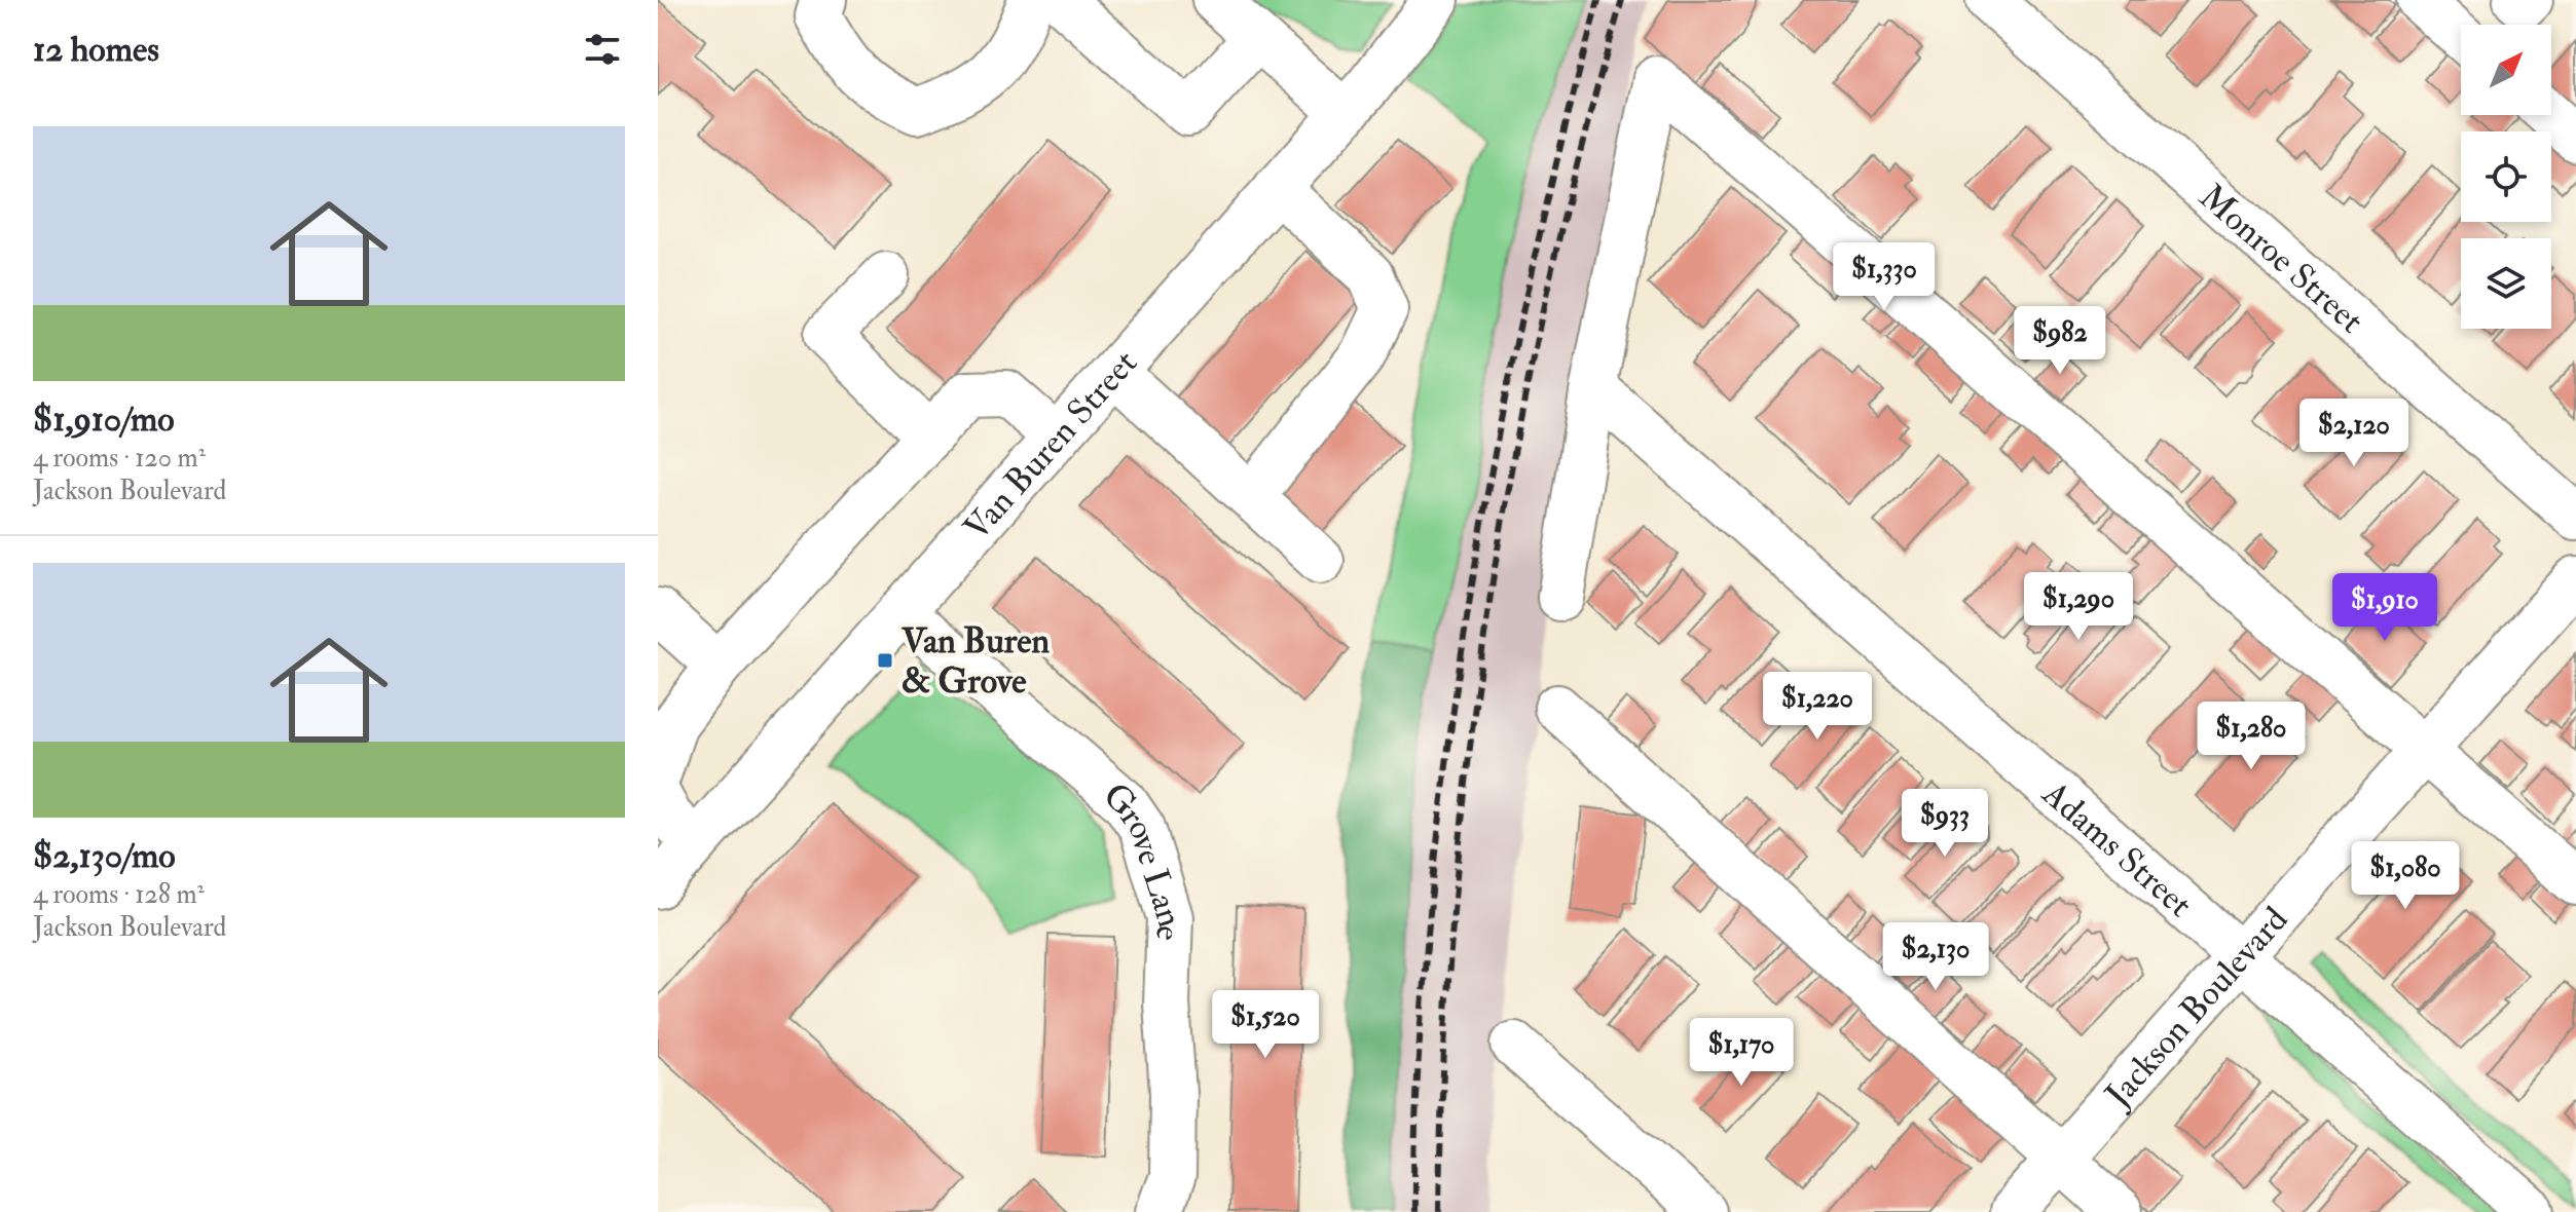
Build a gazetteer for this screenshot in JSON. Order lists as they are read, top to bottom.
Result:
{
  "streets": {
    "street": [
      "Monroe Street",
      "Van Buren Street",
      "Adams Street",
      "Grove Lane",
      "Jackson Boulevard"
    ]
  },
  "crossings": [
    ["Van Buren Street", "Grove Lane"],
    ["Adams Street", "Jackson Boulevard"]
  ],
  "places": {
    "transit": ["Van Buren & Grove"]
  },
  "north": "top right",
  "page": {
    "heading": "12 homes",
    "list": [
      {
        "name": "$1,910/mo",
        "note": "4 rooms · 120 m² · Jackson Boulevard"
      },
      {
        "name": "$2,130/mo",
        "note": "4 rooms · 128 m² · Jackson Boulevard"
      }
    ],
    "price": [
      "$1,330",
      "$982",
      "$2,120",
      "$1,290",
      "$1,910",
      "$1,220",
      "$1,280",
      "$933",
      "$1,080",
      "$2,130",
      "$1,520",
      "$1,170"
    ]
  }
}
